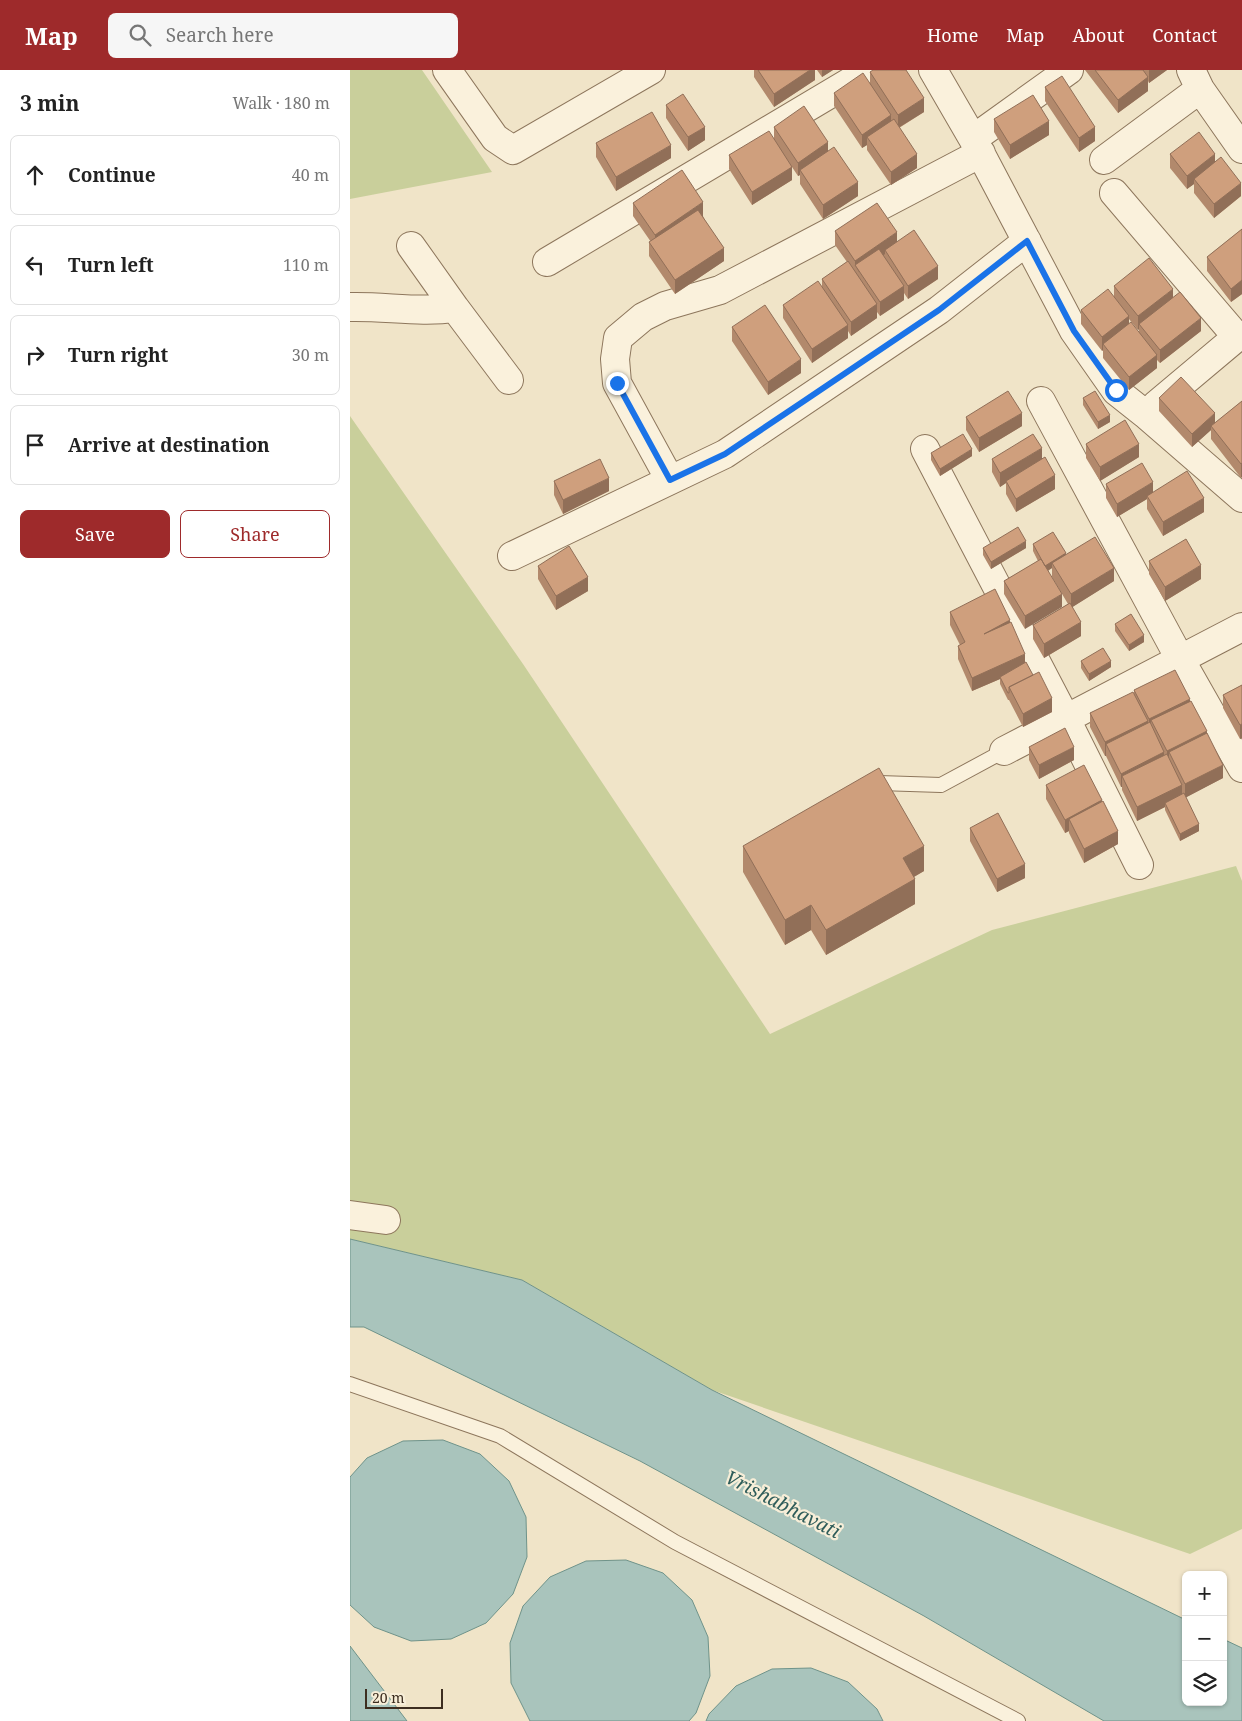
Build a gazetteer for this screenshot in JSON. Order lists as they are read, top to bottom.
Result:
{
  "water": ["Vrishabhavati"],
  "scale_bar": "20 m",
  "page": {
    "header": "Map",
    "search": "Search here",
    "nav": [
      "Home",
      "Map",
      "About",
      "Contact"
    ],
    "heading": ["3 min", "Walk · 180 m"],
    "list": [
      ["Continue", "40 m"],
      ["Turn left", "110 m"],
      ["Turn right", "30 m"],
      "Arrive at destination"
    ],
    "buttons": ["Save", "Share"],
    "map_buttons": ["+", "−"],
    "scale": "20 m"
  }
}
